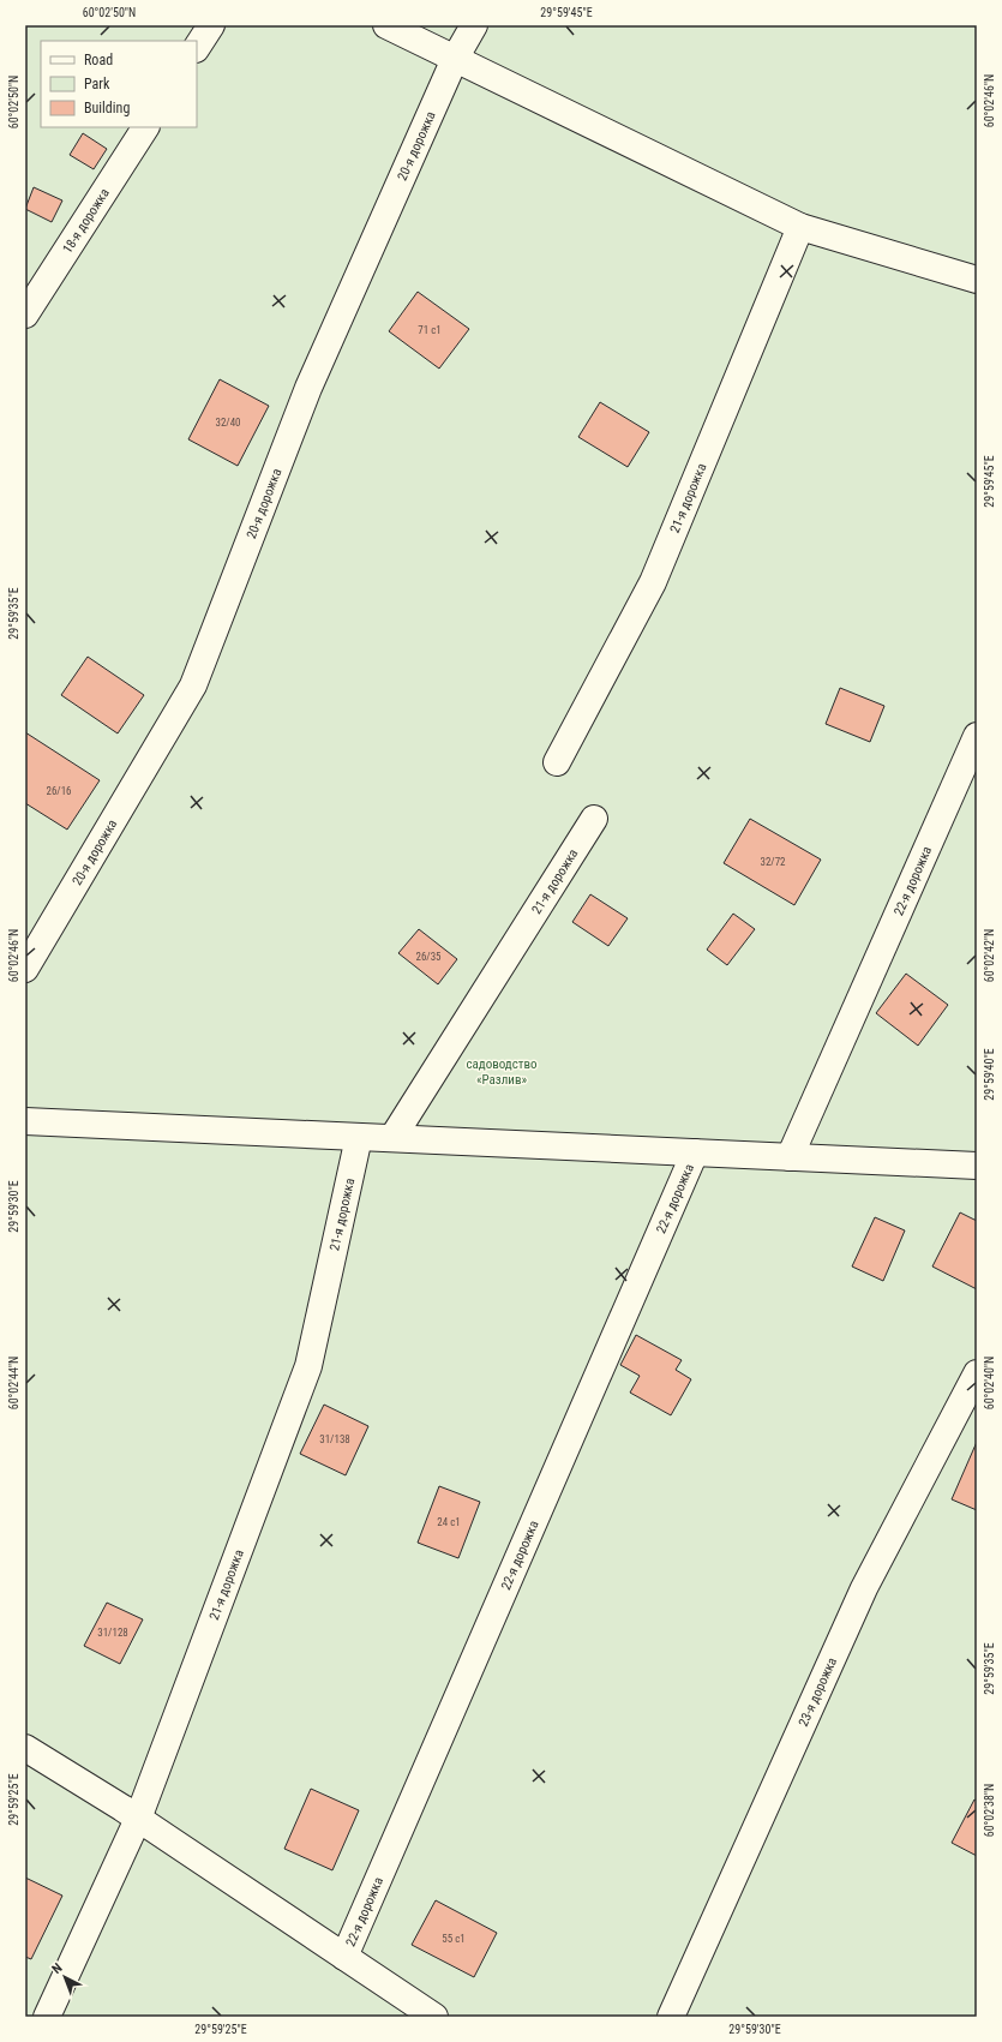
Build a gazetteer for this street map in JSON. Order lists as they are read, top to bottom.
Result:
{
  "streets": {
    "street": [
      "20-я дорожка",
      "18-я дорожка",
      "21-я дорожка",
      "22-я дорожка",
      "23-я дорожка"
    ]
  },
  "parks": ["садоводство «Разлив»"],
  "house_numbers": [
    "71 с1",
    "32/40",
    "26/16",
    "32/72",
    "26/35",
    "31/138",
    "24 с1",
    "31/128",
    "55 с1"
  ],
  "legend": ["Road", "Park", "Building"],
  "north": "top left",
  "coordinates": [
    "60°02'50\"N",
    "29°59'45\"E",
    "60°02'46\"N",
    "29°59'35\"E",
    "60°02'42\"N",
    "29°59'40\"E",
    "29°59'30\"E",
    "60°02'40\"N",
    "60°02'44\"N",
    "29°59'25\"E",
    "60°02'38\"N"
  ]
}
